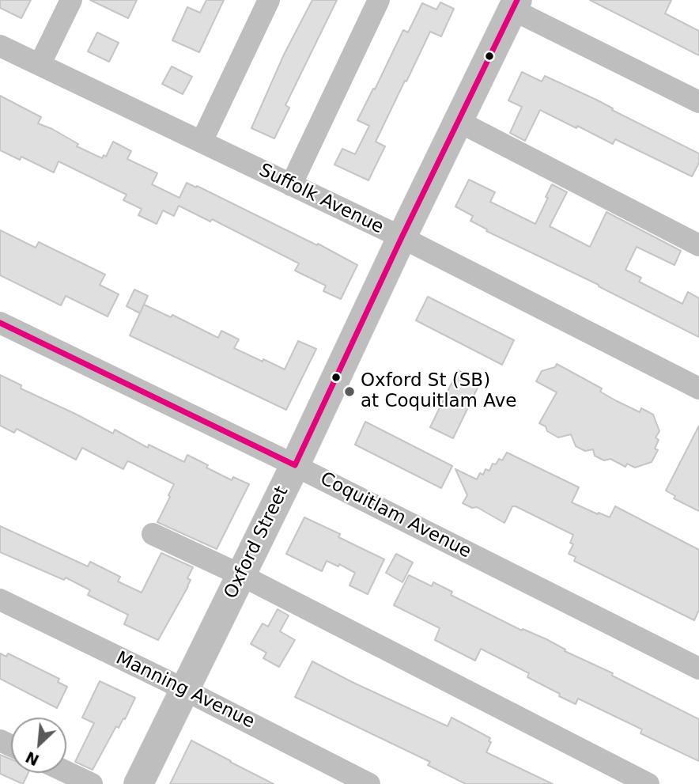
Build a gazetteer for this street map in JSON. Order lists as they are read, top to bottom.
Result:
{
  "streets": {
    "main road": ["Oxford Street"],
    "street": ["Suffolk Avenue", "Coquitlam Avenue", "Manning Avenue"]
  },
  "crossings": [
    ["Suffolk Avenue", "Oxford Street"],
    ["Coquitlam Avenue", "Oxford Street"],
    ["Oxford Street", "Manning Avenue"]
  ],
  "places": ["Oxford St (SB) at Coquitlam Ave"],
  "north": "bottom left"
}
